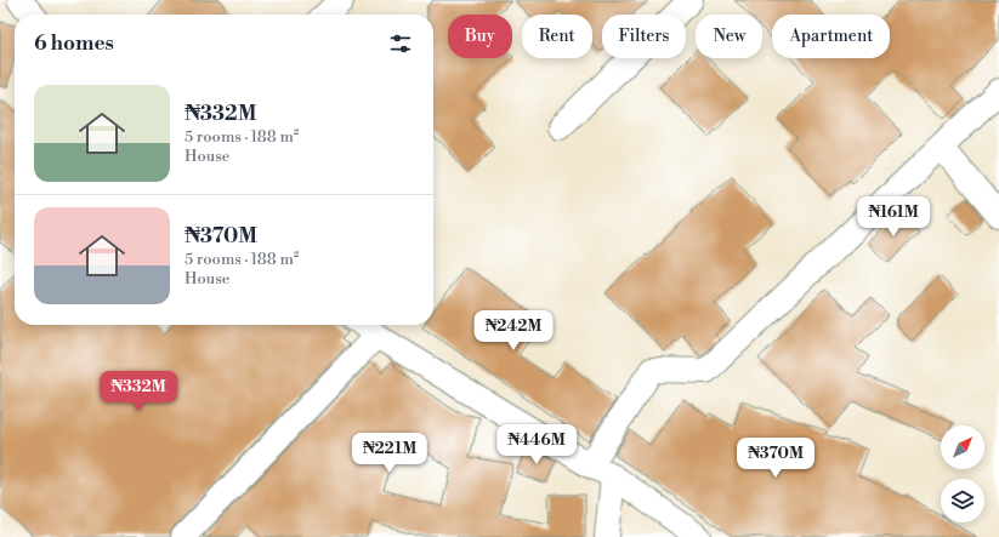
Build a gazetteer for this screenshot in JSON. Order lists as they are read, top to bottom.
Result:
{
  "north": "top right",
  "page": {
    "chip": [
      "Buy",
      "Rent",
      "Filters",
      "New",
      "Apartment"
    ],
    "heading": "6 homes",
    "list": [
      {
        "name": "₦332M",
        "note": "5 rooms · 188 m² · House"
      },
      {
        "name": "₦370M",
        "note": "5 rooms · 188 m² · House"
      }
    ],
    "price": [
      "₦161M",
      "₦242M",
      "₦332M",
      "₦446M",
      "₦221M",
      "₦370M"
    ]
  }
}
